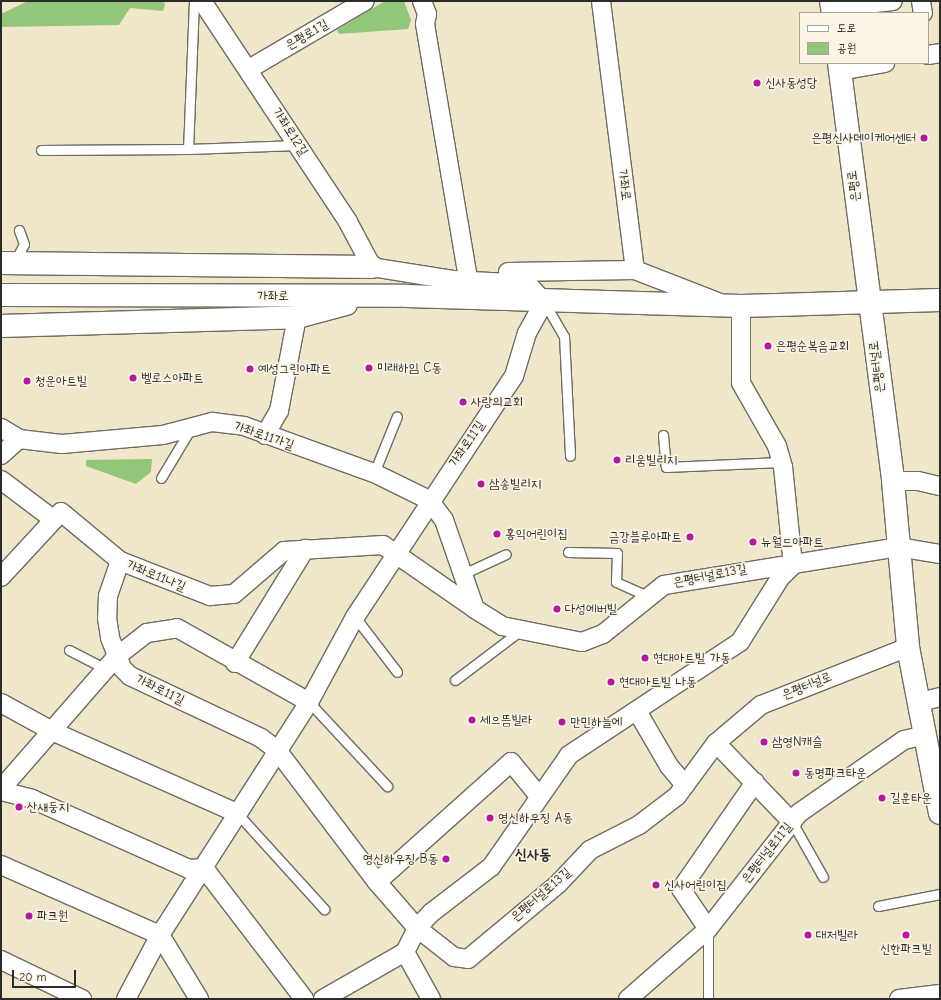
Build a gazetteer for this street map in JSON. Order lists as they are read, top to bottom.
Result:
{
  "streets": {
    "main road": ["가좌로", "은평로", "은평터널로"],
    "street": [
      "은평로1길",
      "가좌로12길",
      "가좌로11가길",
      "가좌로11길",
      "가좌로11나길",
      "은평터널로13길",
      "은평터널로11길"
    ]
  },
  "crossings": [
    ["은평로1길", "가좌로12길"],
    ["가좌로", "은평로"],
    ["가좌로", "은평터널로"],
    ["가좌로", "가좌로11길"],
    ["은평로", "은평터널로"],
    ["은평터널로", "은평터널로13길"],
    ["은평터널로", "은평터널로11길"],
    ["가좌로11가길", "가좌로11길"],
    ["가좌로11길", "가좌로11나길"],
    ["가좌로11길", "은평터널로13길"]
  ],
  "districts": ["신사동"],
  "places": [
    "신사동성당",
    "은평신사데이케어센터",
    "은평순복음교회",
    "미래하임 C동",
    "예성그린아파트",
    "벨로스아파트",
    "청운아트빌",
    "사랑의교회",
    "리움빌리지",
    "삼송빌리지",
    "홍익어린이집",
    "금강블루아파트",
    "뉴월드아파트",
    "다성에버빌",
    "현대아트빌 가동",
    "현대아트빌 나동",
    "세으뜸빌라",
    "만민하늘에",
    "삼영N캐슬",
    "동명파크타운",
    "길훈타운",
    "산새둥지",
    "영신하우징 A동",
    "영신하우징 B동",
    "신사어린이집",
    "파크원",
    "대저빌라",
    "신한파크빌"
  ],
  "legend": ["도로", "공원"],
  "scale_bar": "20 m"
}
